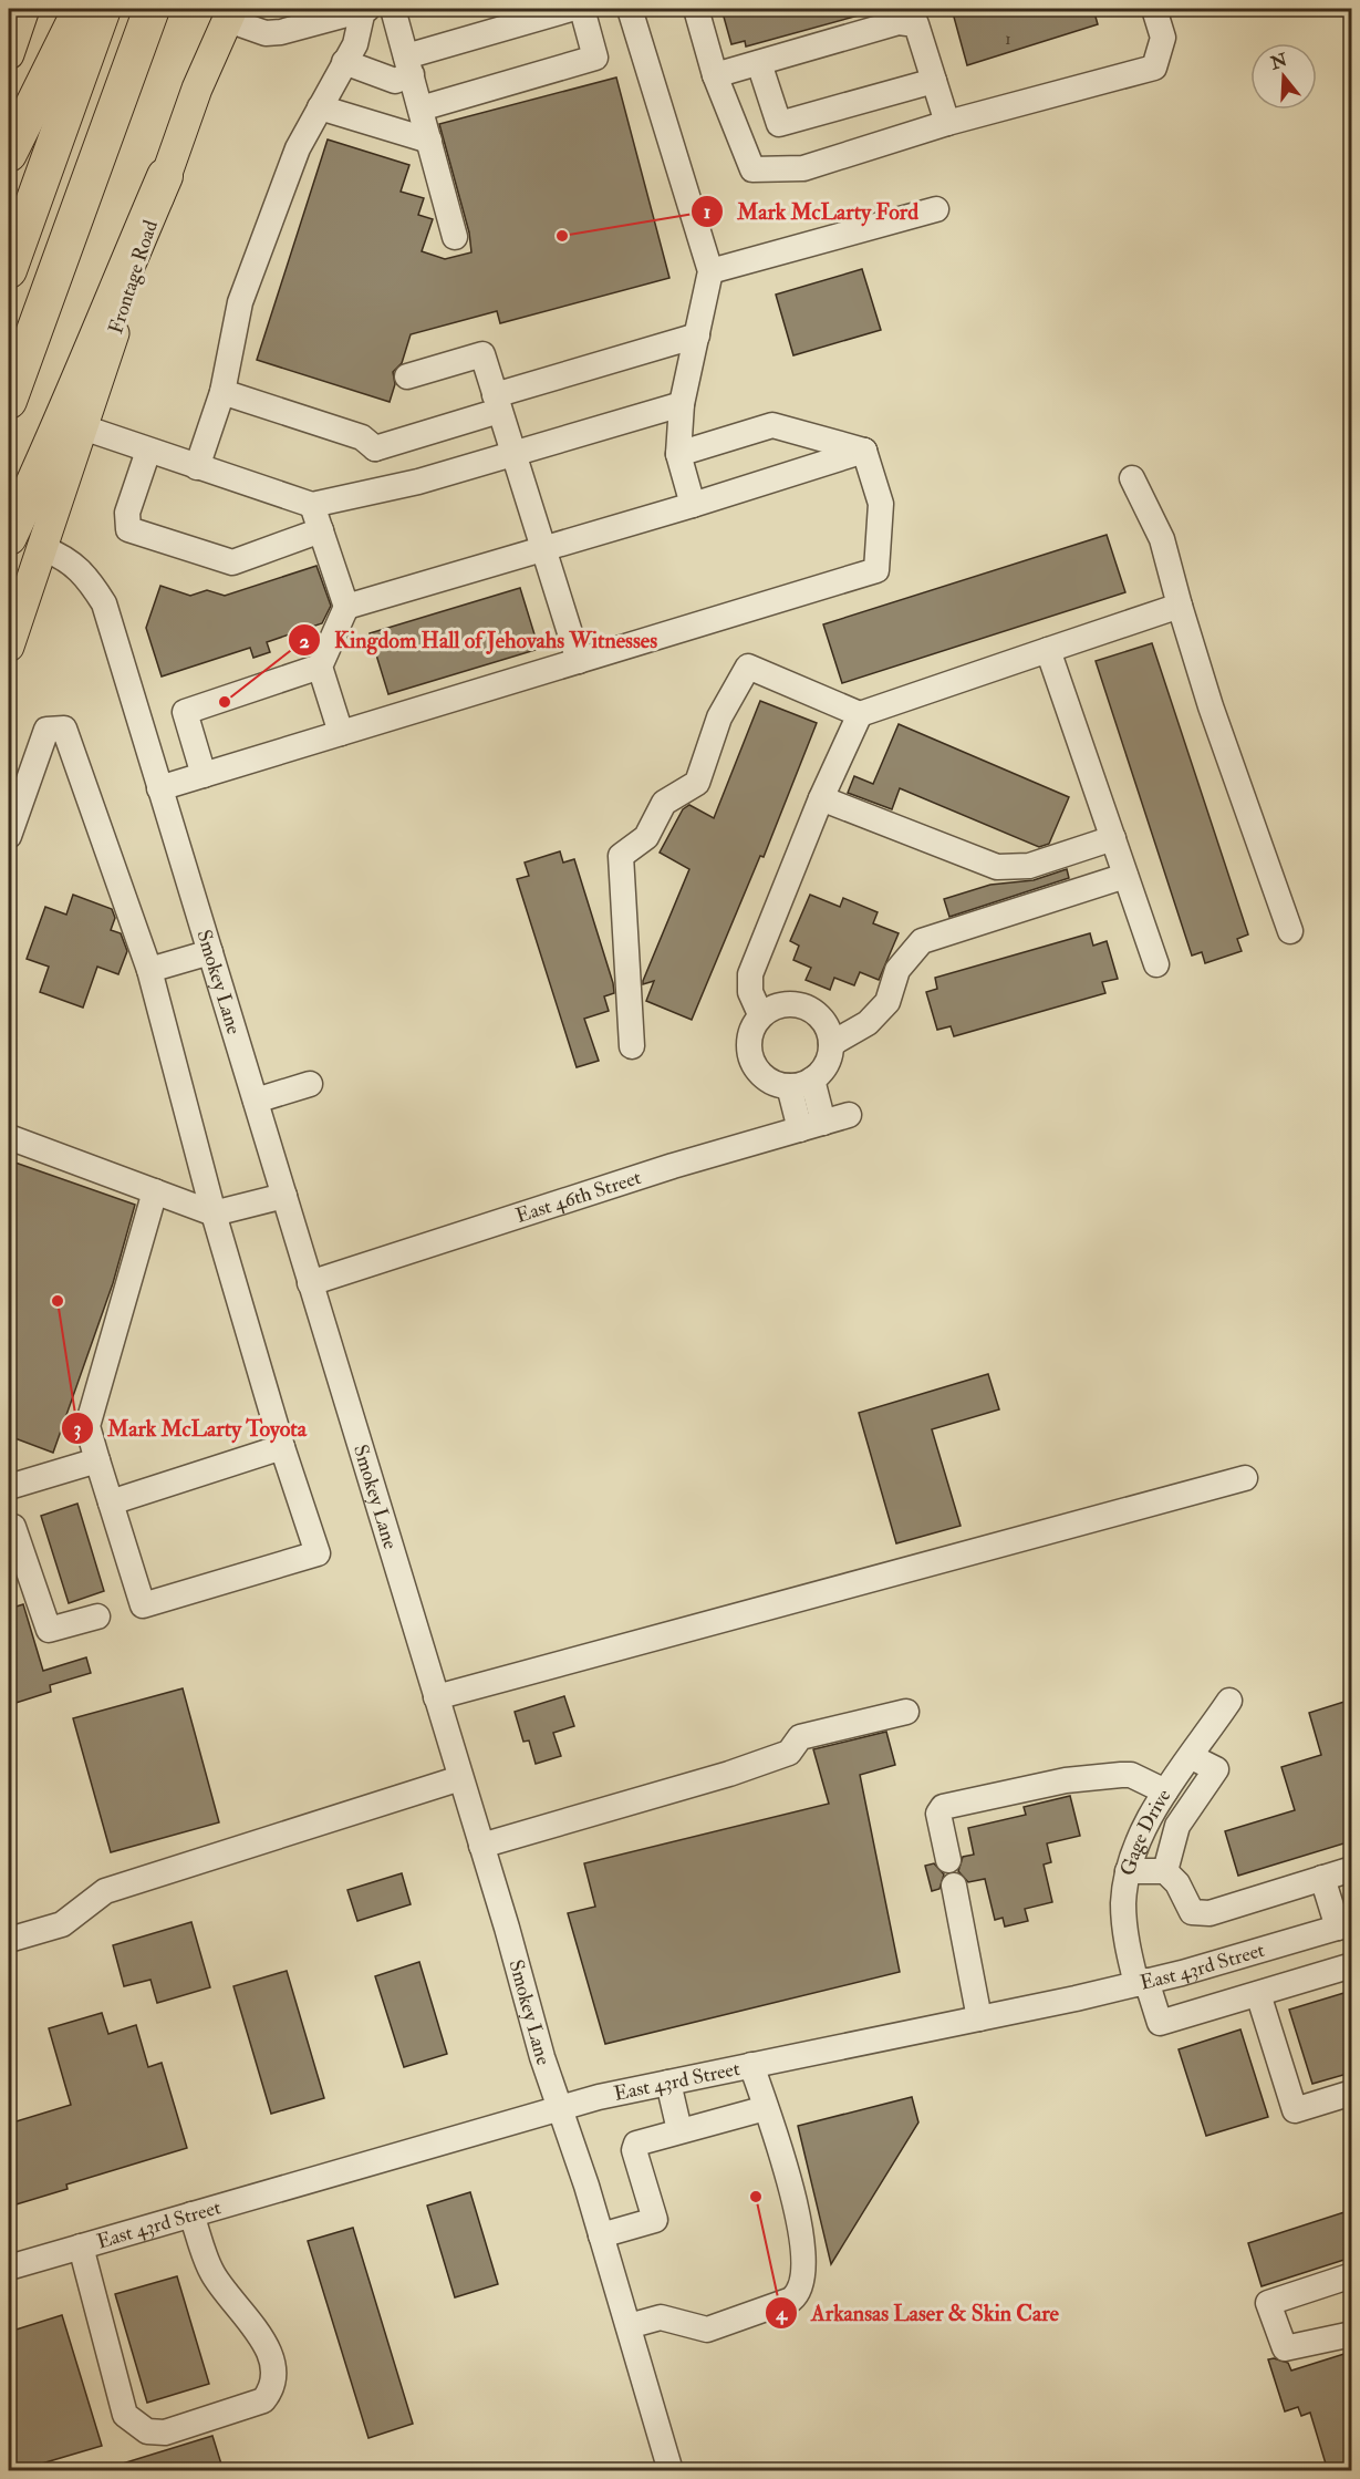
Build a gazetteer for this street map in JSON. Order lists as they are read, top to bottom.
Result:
{
  "streets": {
    "main road": ["Frontage Road"],
    "street": [
      "Smokey Lane",
      "East 46th Street",
      "Gage Drive",
      "East 43rd Street"
    ]
  },
  "crossings": [
    ["Frontage Road", "Smokey Lane"],
    ["Smokey Lane", "East 46th Street"],
    ["Smokey Lane", "East 43rd Street"],
    ["Gage Drive", "East 43rd Street"]
  ],
  "places": [
    "Mark McLarty Ford",
    "Kingdom Hall of Jehovahs Witnesses",
    "Mark McLarty Toyota",
    "Arkansas Laser & Skin Care"
  ],
  "house_numbers": ["1"],
  "north": "top"
}
